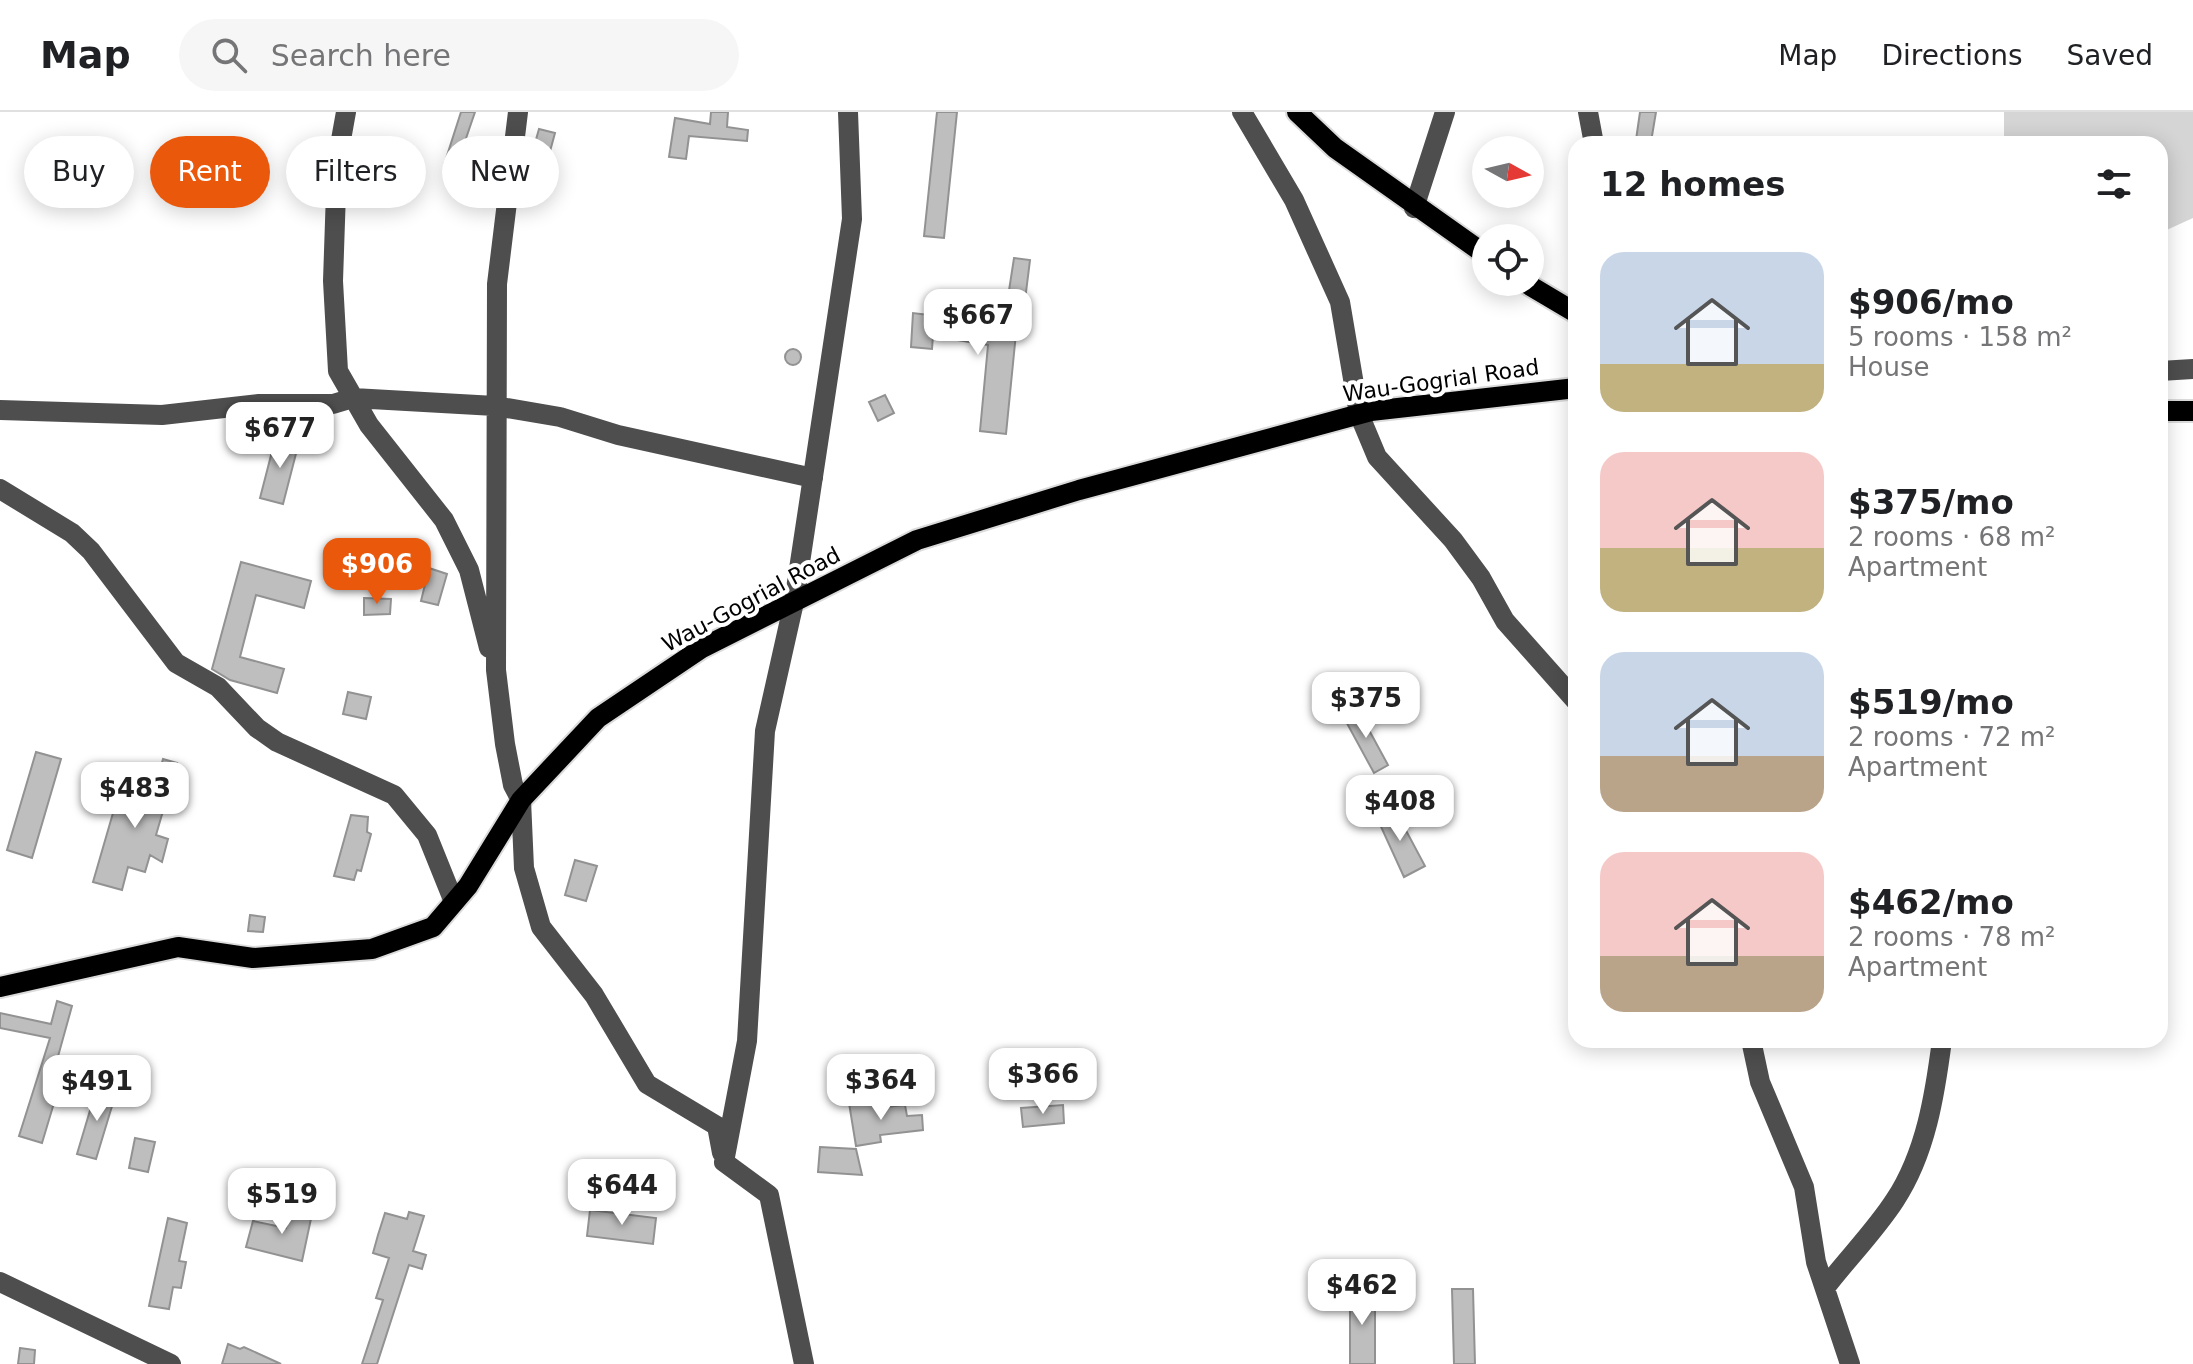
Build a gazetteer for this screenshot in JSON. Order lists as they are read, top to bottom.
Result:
{
  "streets": {
    "main road": ["Wau-Gogrial Road"]
  },
  "north": "right",
  "page": {
    "header": "Map",
    "search": "Search here",
    "nav": ["Map", "Directions", "Saved"],
    "chip": [
      "Buy",
      "Rent",
      "Filters",
      "New"
    ],
    "heading": "12 homes",
    "list": [
      {
        "name": "$906/mo",
        "note": "5 rooms · 158 m² · House"
      },
      {
        "name": "$375/mo",
        "note": "2 rooms · 68 m² · Apartment"
      },
      {
        "name": "$519/mo",
        "note": "2 rooms · 72 m² · Apartment"
      },
      {
        "name": "$462/mo",
        "note": "2 rooms · 78 m² · Apartment"
      }
    ],
    "price": [
      "$667",
      "$677",
      "$906",
      "$375",
      "$483",
      "$408",
      "$366",
      "$364",
      "$491",
      "$644",
      "$519",
      "$462"
    ]
  }
}
